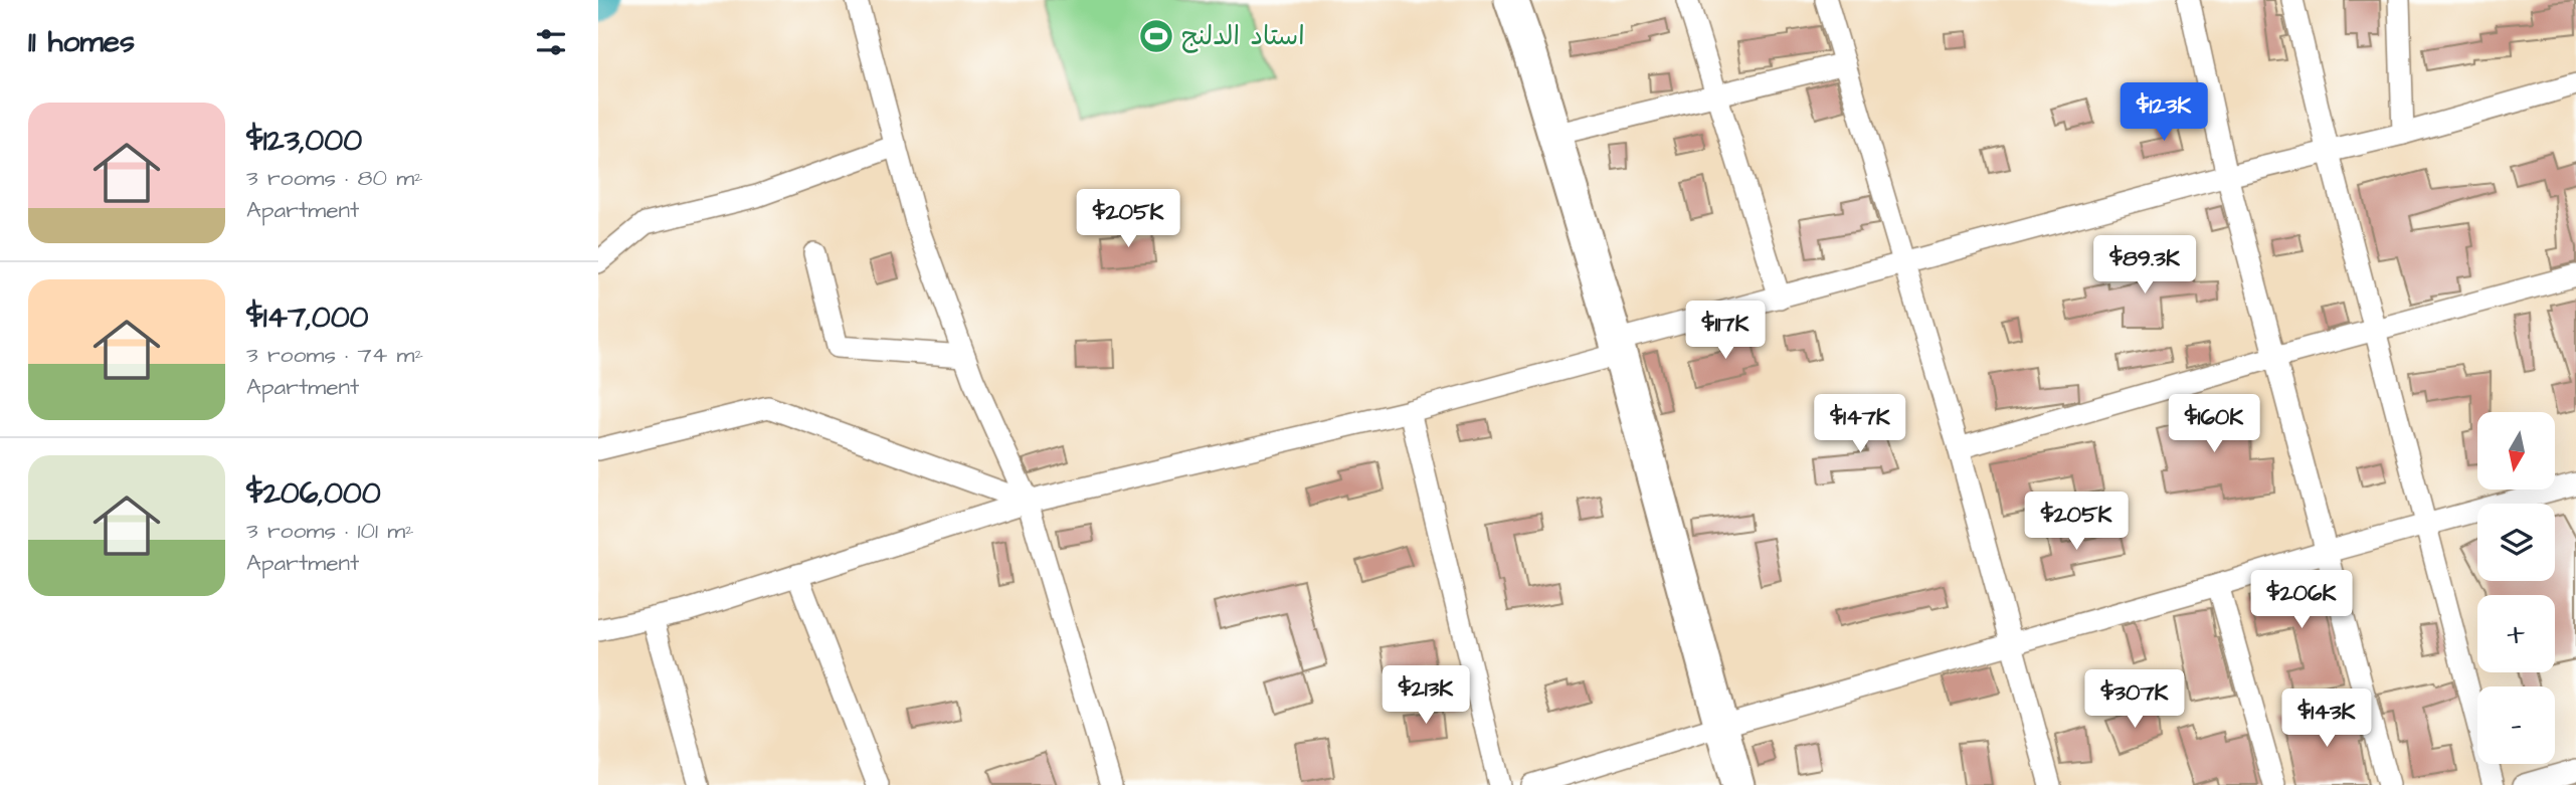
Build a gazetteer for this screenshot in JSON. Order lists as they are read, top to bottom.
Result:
{
  "places": {
    "sports": ["استاد الدلنج"]
  },
  "north": "bottom",
  "page": {
    "heading": "11 homes",
    "price": [
      "$123K",
      "$205K",
      "$89.3K",
      "$117K",
      "$147K",
      "$160K",
      "$205K",
      "$206K",
      "$213K",
      "$307K",
      "$143K"
    ],
    "list": [
      {
        "name": "$123,000",
        "note": "3 rooms · 80 m² · Apartment"
      },
      {
        "name": "$147,000",
        "note": "3 rooms · 74 m² · Apartment"
      },
      {
        "name": "$206,000",
        "note": "3 rooms · 101 m² · Apartment"
      }
    ],
    "map_buttons": ["+", "−"]
  }
}
